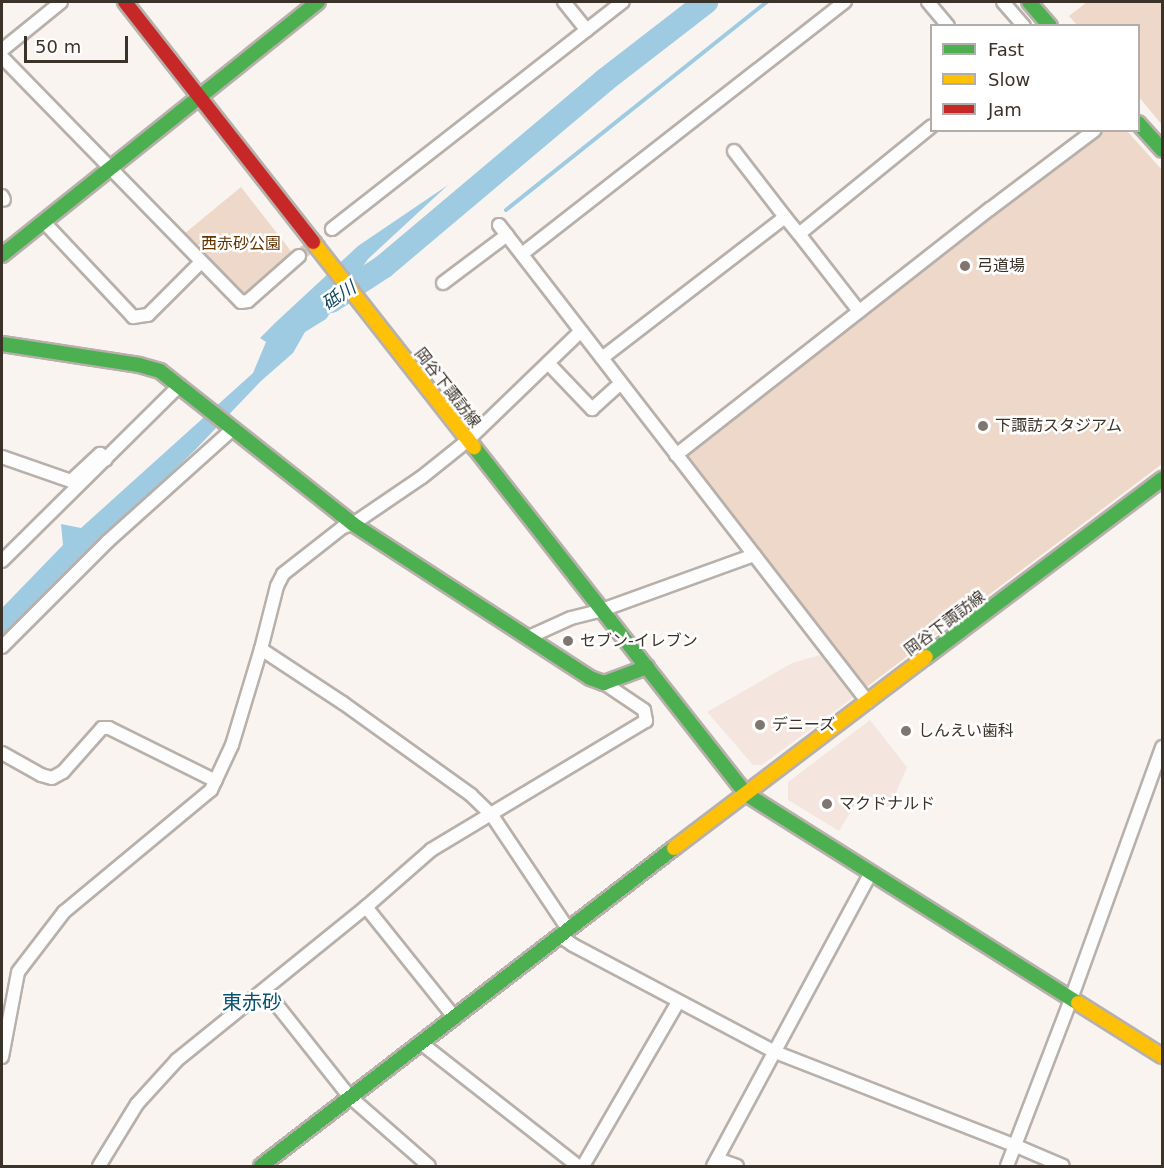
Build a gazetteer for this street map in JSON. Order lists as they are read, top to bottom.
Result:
{
  "streets": {
    "main road": ["岡谷下諏訪線"]
  },
  "districts": ["東赤砂"],
  "water": ["砥川"],
  "parks": ["西赤砂公園"],
  "places": [
    "弓道場",
    "下諏訪スタジアム",
    "セブン-イレブン",
    "デニーズ",
    "しんえい歯科",
    "マクドナルド"
  ],
  "legend": ["Fast", "Slow", "Jam"],
  "scale_bar": "50 m"
}
